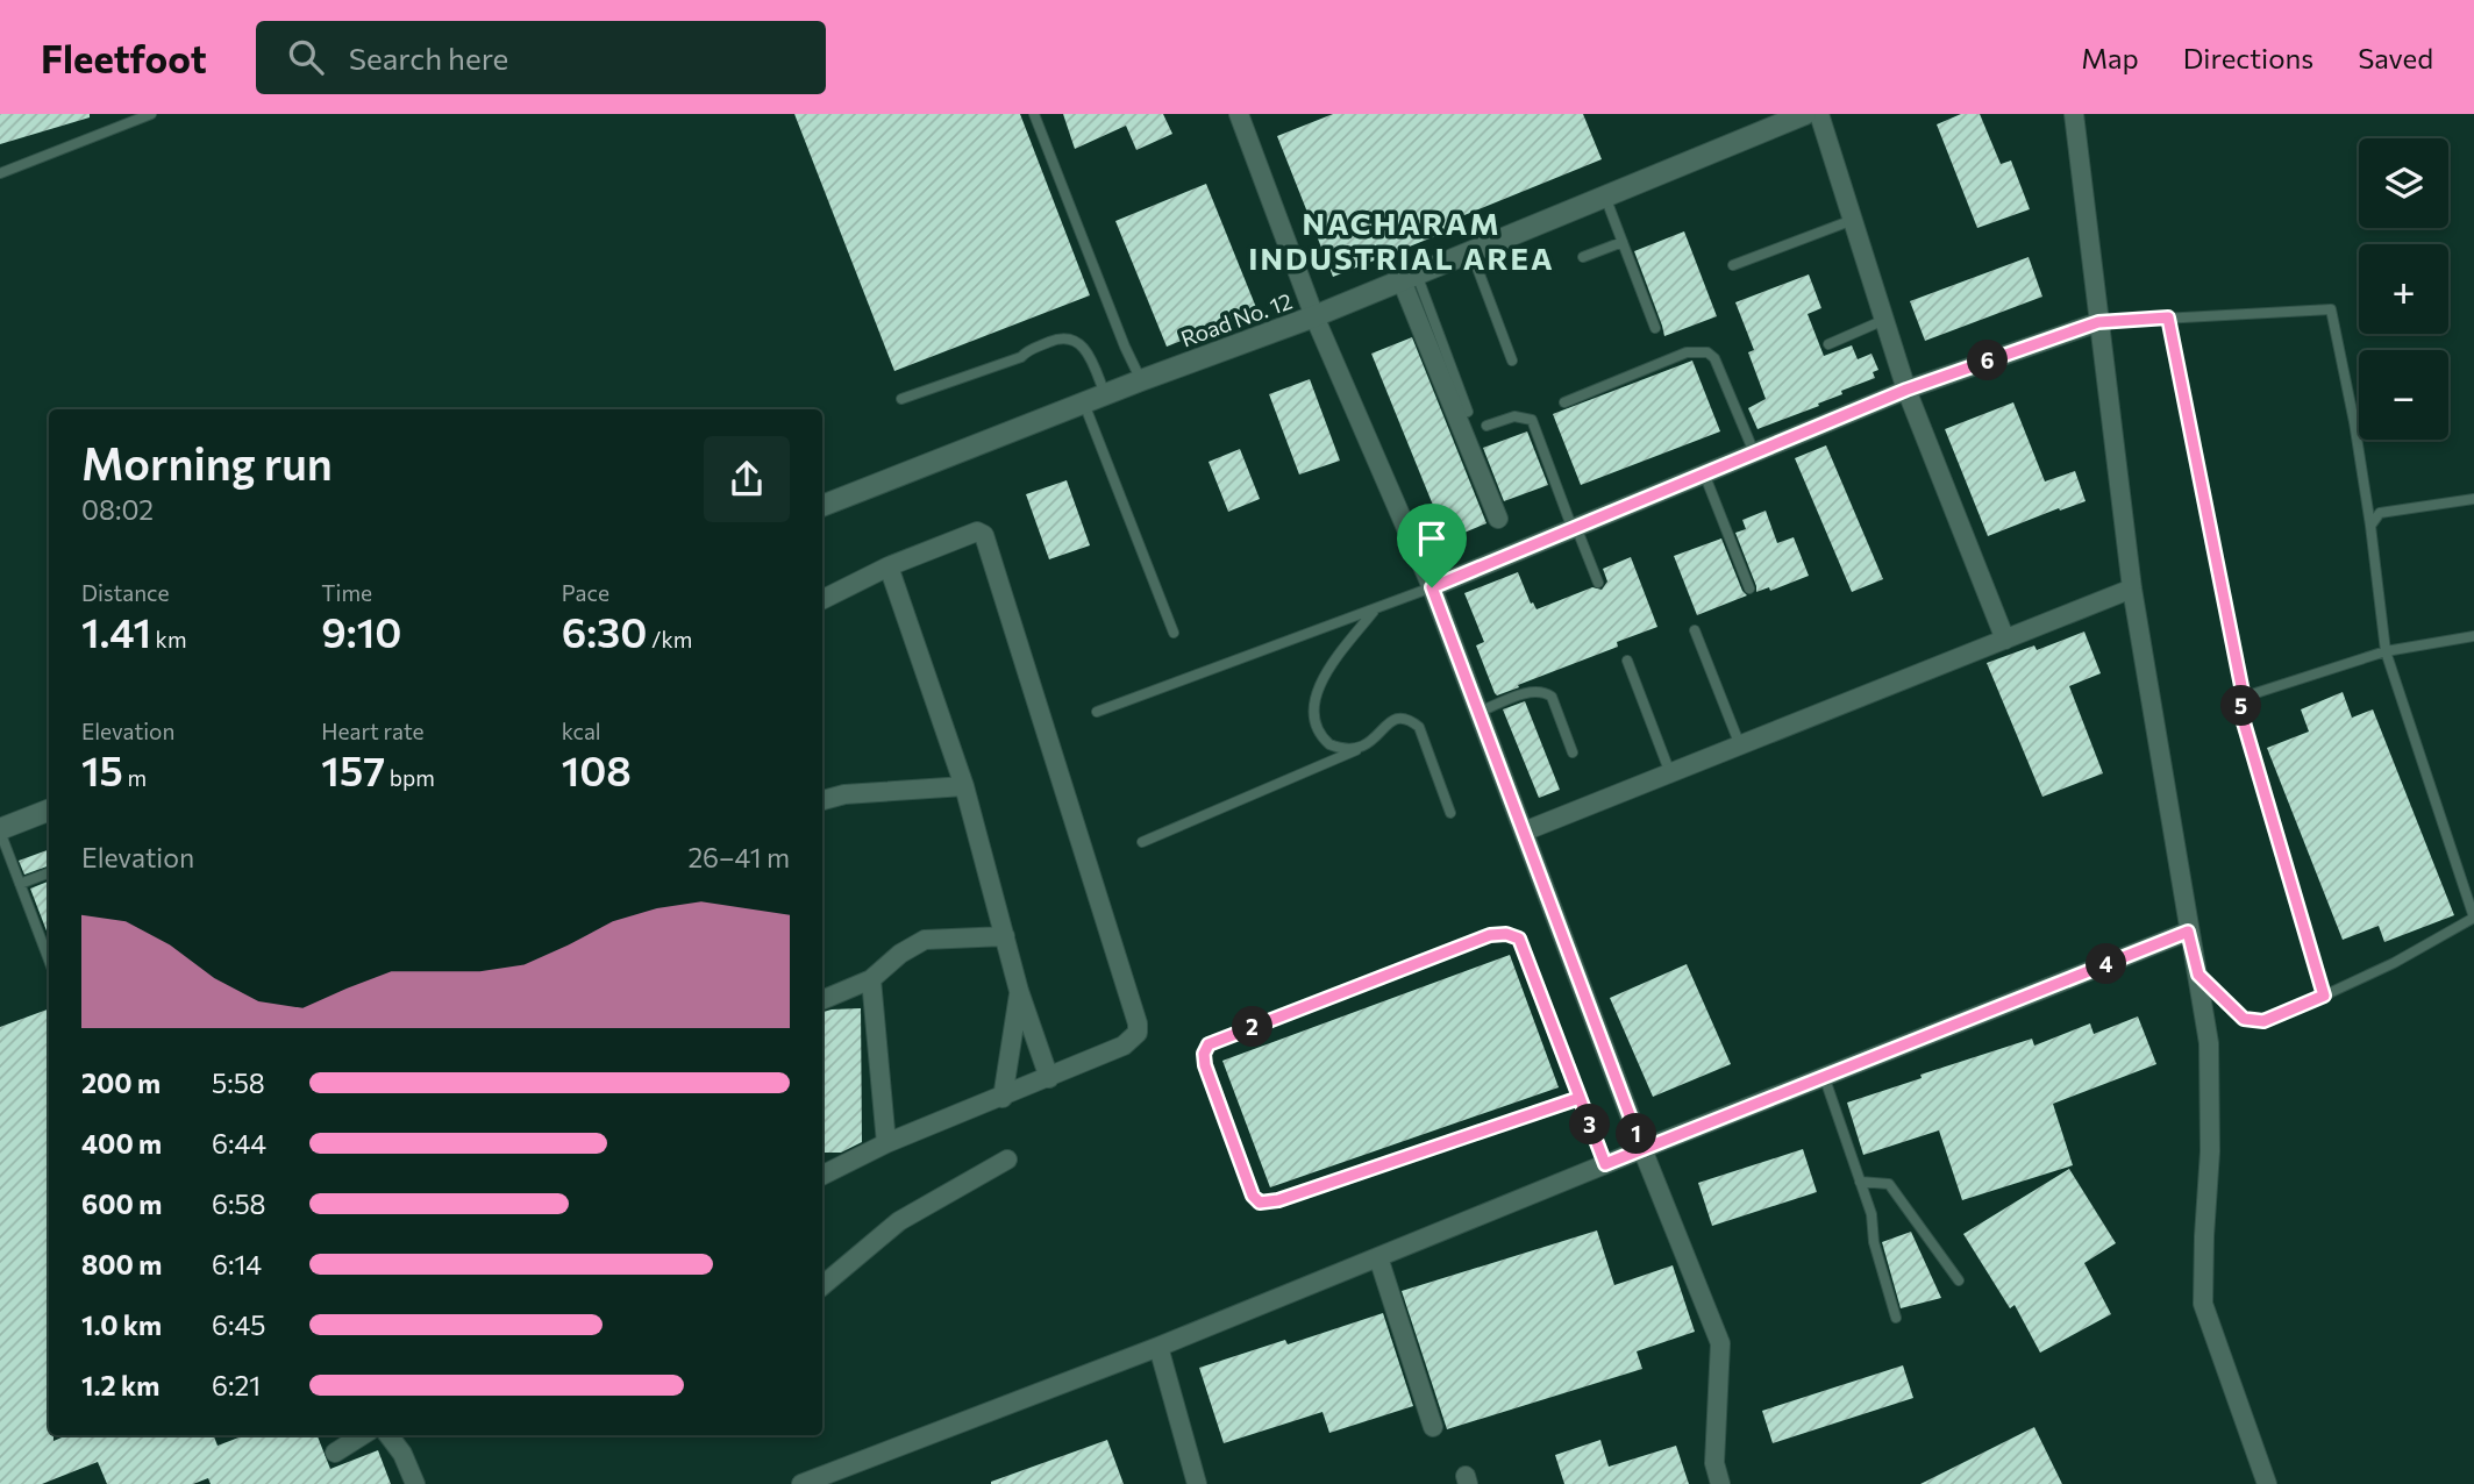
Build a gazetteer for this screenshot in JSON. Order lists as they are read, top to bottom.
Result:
{
  "streets": {
    "street": ["Road No. 12"]
  },
  "districts": ["NACHARAM INDUSTRIAL AREA"],
  "page": {
    "header": "Fleetfoot",
    "search": "Search here",
    "nav": ["Map", "Directions", "Saved"],
    "map_buttons": ["+", "−"],
    "pins": [
      "6",
      "5",
      "4",
      "2",
      "3",
      "1"
    ],
    "heading": ["Morning run", "08:02"],
    "stats": [
      ["Distance", "1.41 km"],
      ["Time", "9:10"],
      ["Pace", "6:30 /km"],
      ["Elevation", "15 m"],
      ["Heart rate", "157 bpm"],
      ["kcal", "108"]
    ],
    "chart": ["Elevation", "26–41 m"],
    "list": [
      {
        "name": "200 m",
        "note": "5:58"
      },
      {
        "name": "400 m",
        "note": "6:44"
      },
      {
        "name": "600 m",
        "note": "6:58"
      },
      {
        "name": "800 m",
        "note": "6:14"
      },
      {
        "name": "1.0 km",
        "note": "6:45"
      },
      {
        "name": "1.2 km",
        "note": "6:21"
      }
    ]
  }
}
